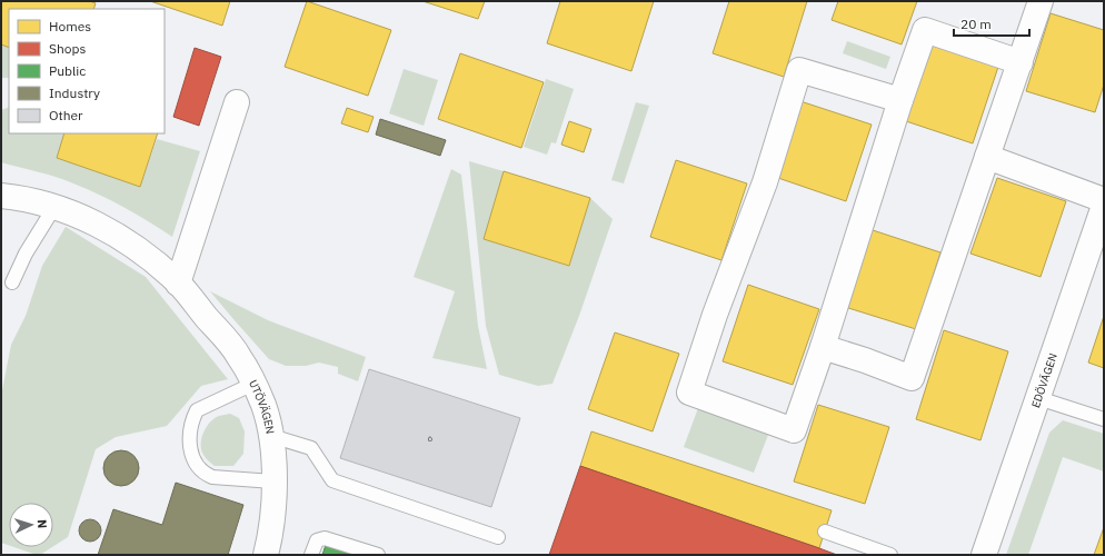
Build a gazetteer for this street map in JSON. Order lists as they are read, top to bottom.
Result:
{
  "streets": {
    "street": ["EDÖVÄGEN", "UTÖVÄGEN"]
  },
  "house_numbers": ["6"],
  "legend": [
    "Homes",
    "Shops",
    "Public",
    "Industry",
    "Other"
  ],
  "scale_bar": "20 m",
  "north": "right"
}
